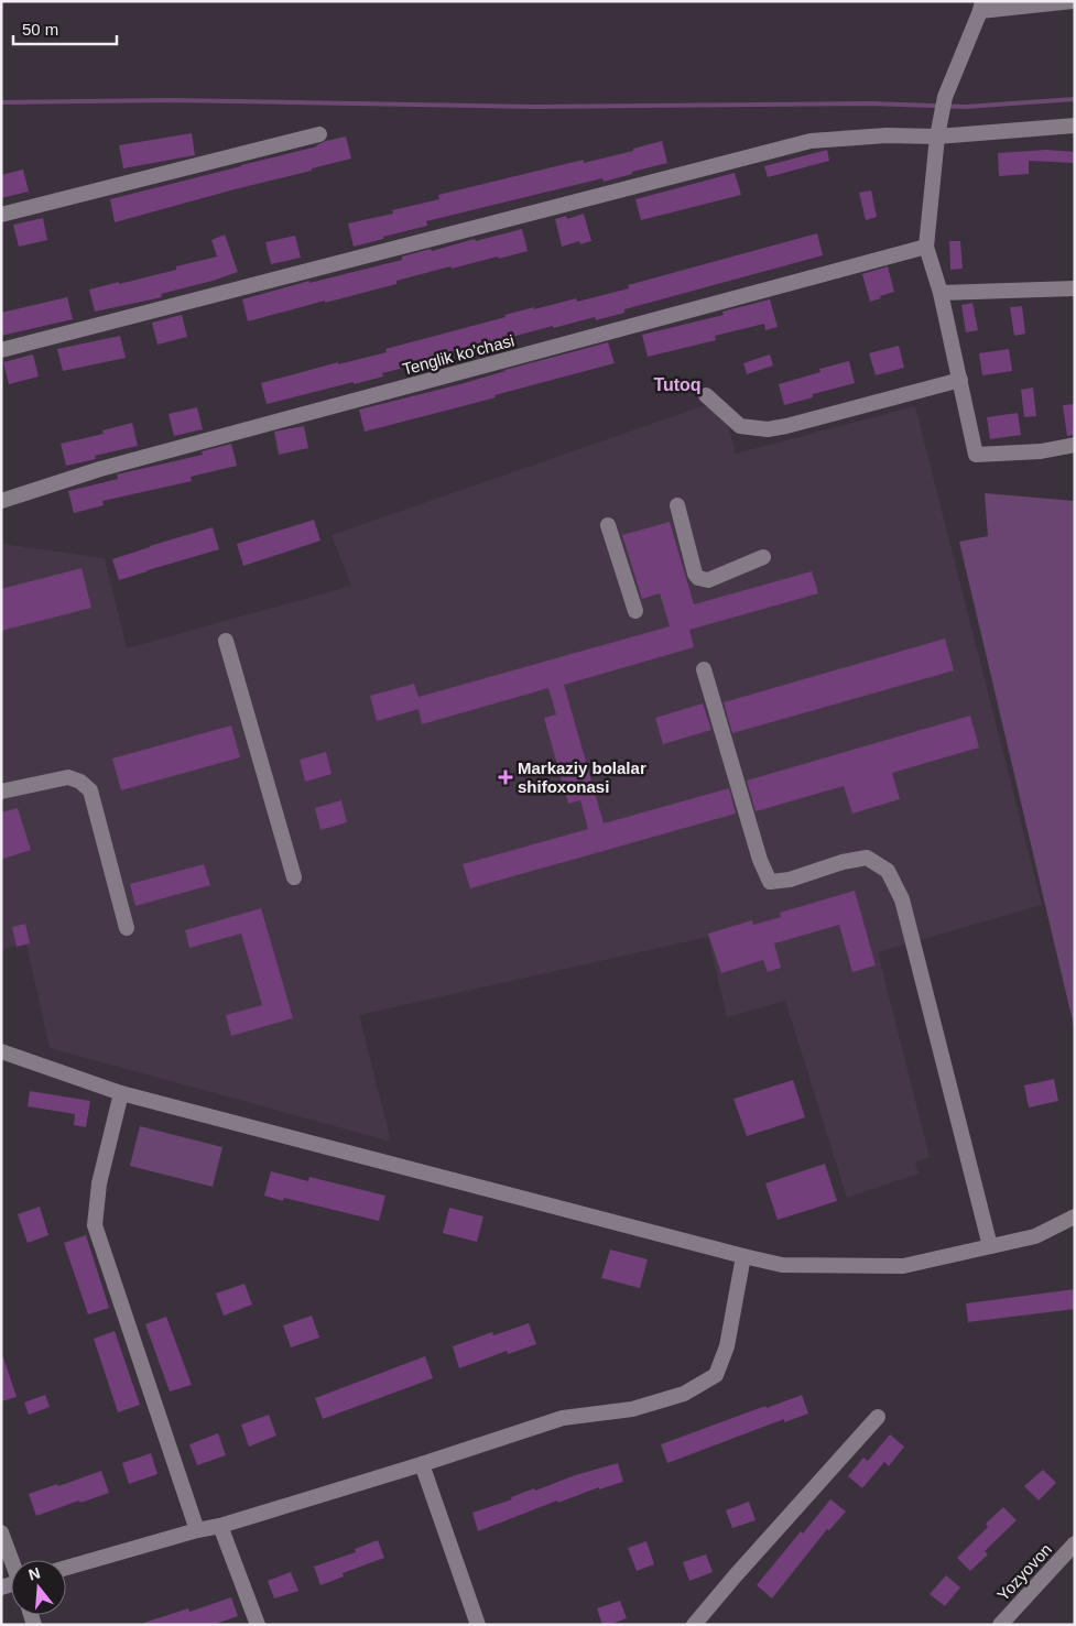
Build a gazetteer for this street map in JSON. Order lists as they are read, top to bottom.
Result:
{
  "streets": {
    "street": ["Tenglik ko'chasi", "Yozyovon"]
  },
  "districts": ["Tutoq"],
  "places": {
    "health": ["Markaziy bolalar shifoxonasi"]
  },
  "scale_bar": "50 m",
  "north": "top"
}
